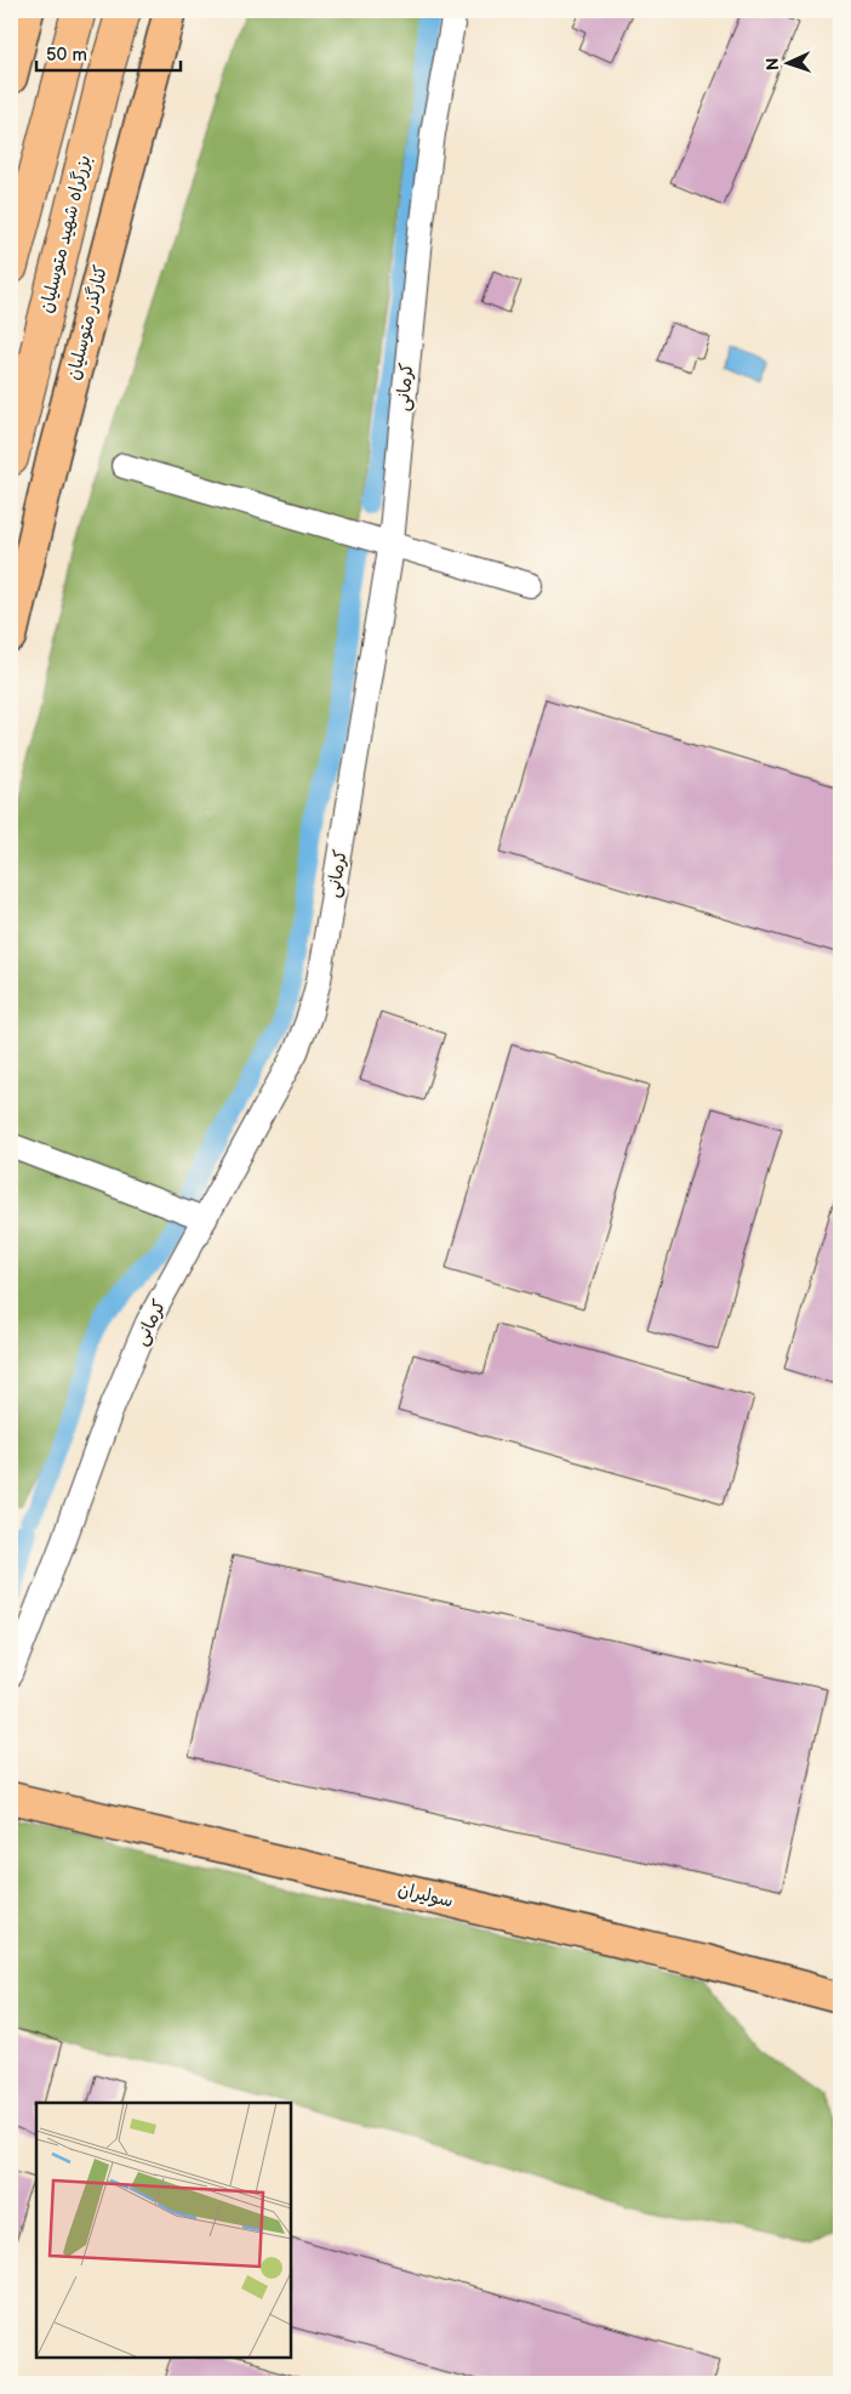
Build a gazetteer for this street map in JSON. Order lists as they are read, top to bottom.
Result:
{
  "streets": {
    "highway": ["بزرگراه شهید متوسلیان"],
    "main road": ["کنارگذر متوسلیان", "سولیران"],
    "street": ["کرمانی"]
  },
  "scale_bar": "50 m",
  "north": "left"
}
